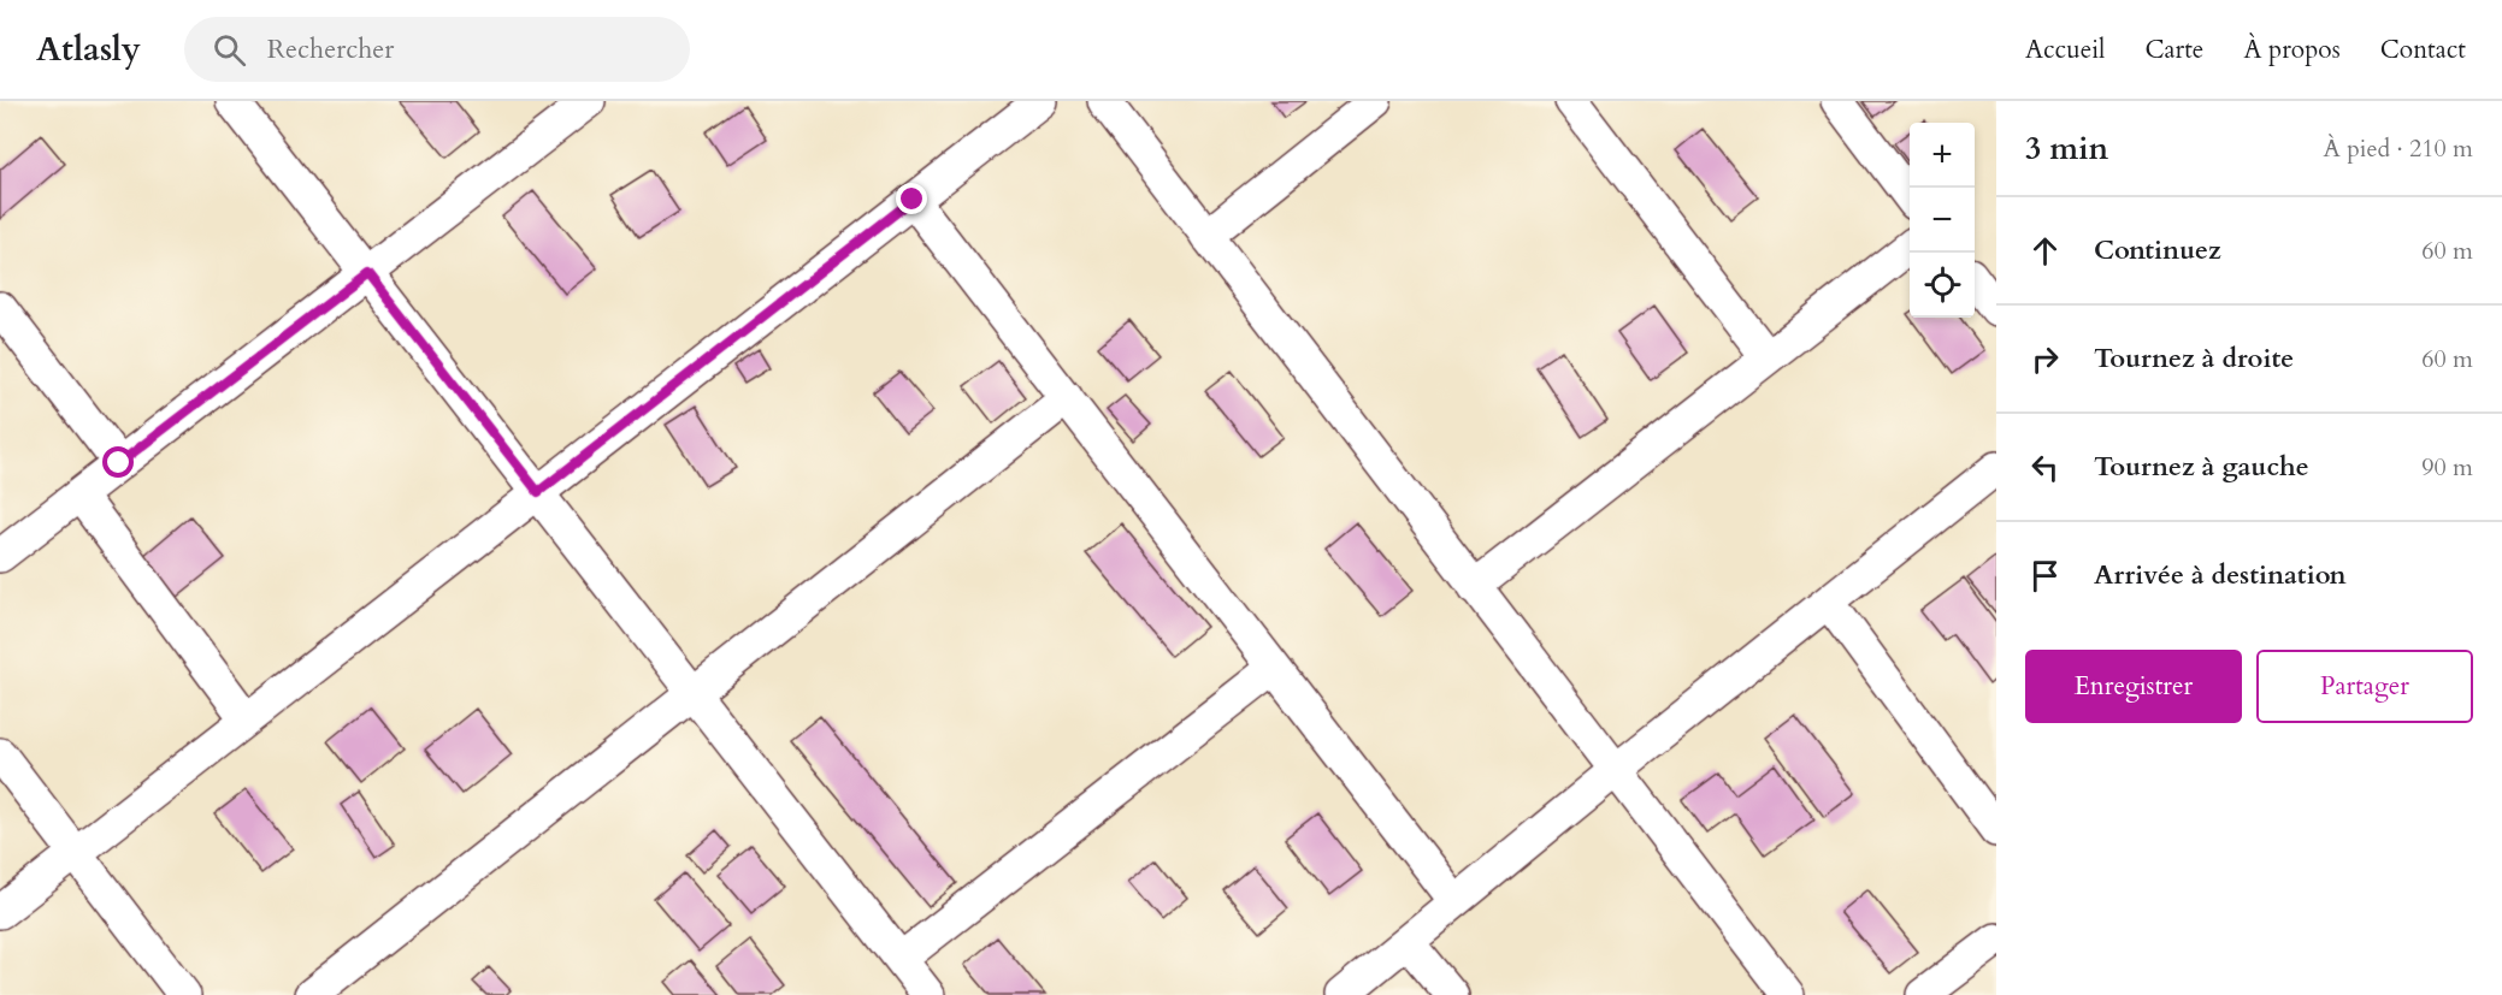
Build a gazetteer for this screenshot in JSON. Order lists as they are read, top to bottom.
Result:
{
  "page": {
    "header": "Atlasly",
    "search": "Rechercher",
    "nav": [
      "Accueil",
      "Carte",
      "À propos",
      "Contact"
    ],
    "heading": ["3 min", "À pied · 210 m"],
    "map_buttons": ["+", "−"],
    "list": [
      ["Continuez", "60 m"],
      ["Tournez à droite", "60 m"],
      ["Tournez à gauche", "90 m"],
      "Arrivée à destination"
    ],
    "buttons": ["Enregistrer", "Partager"]
  }
}
